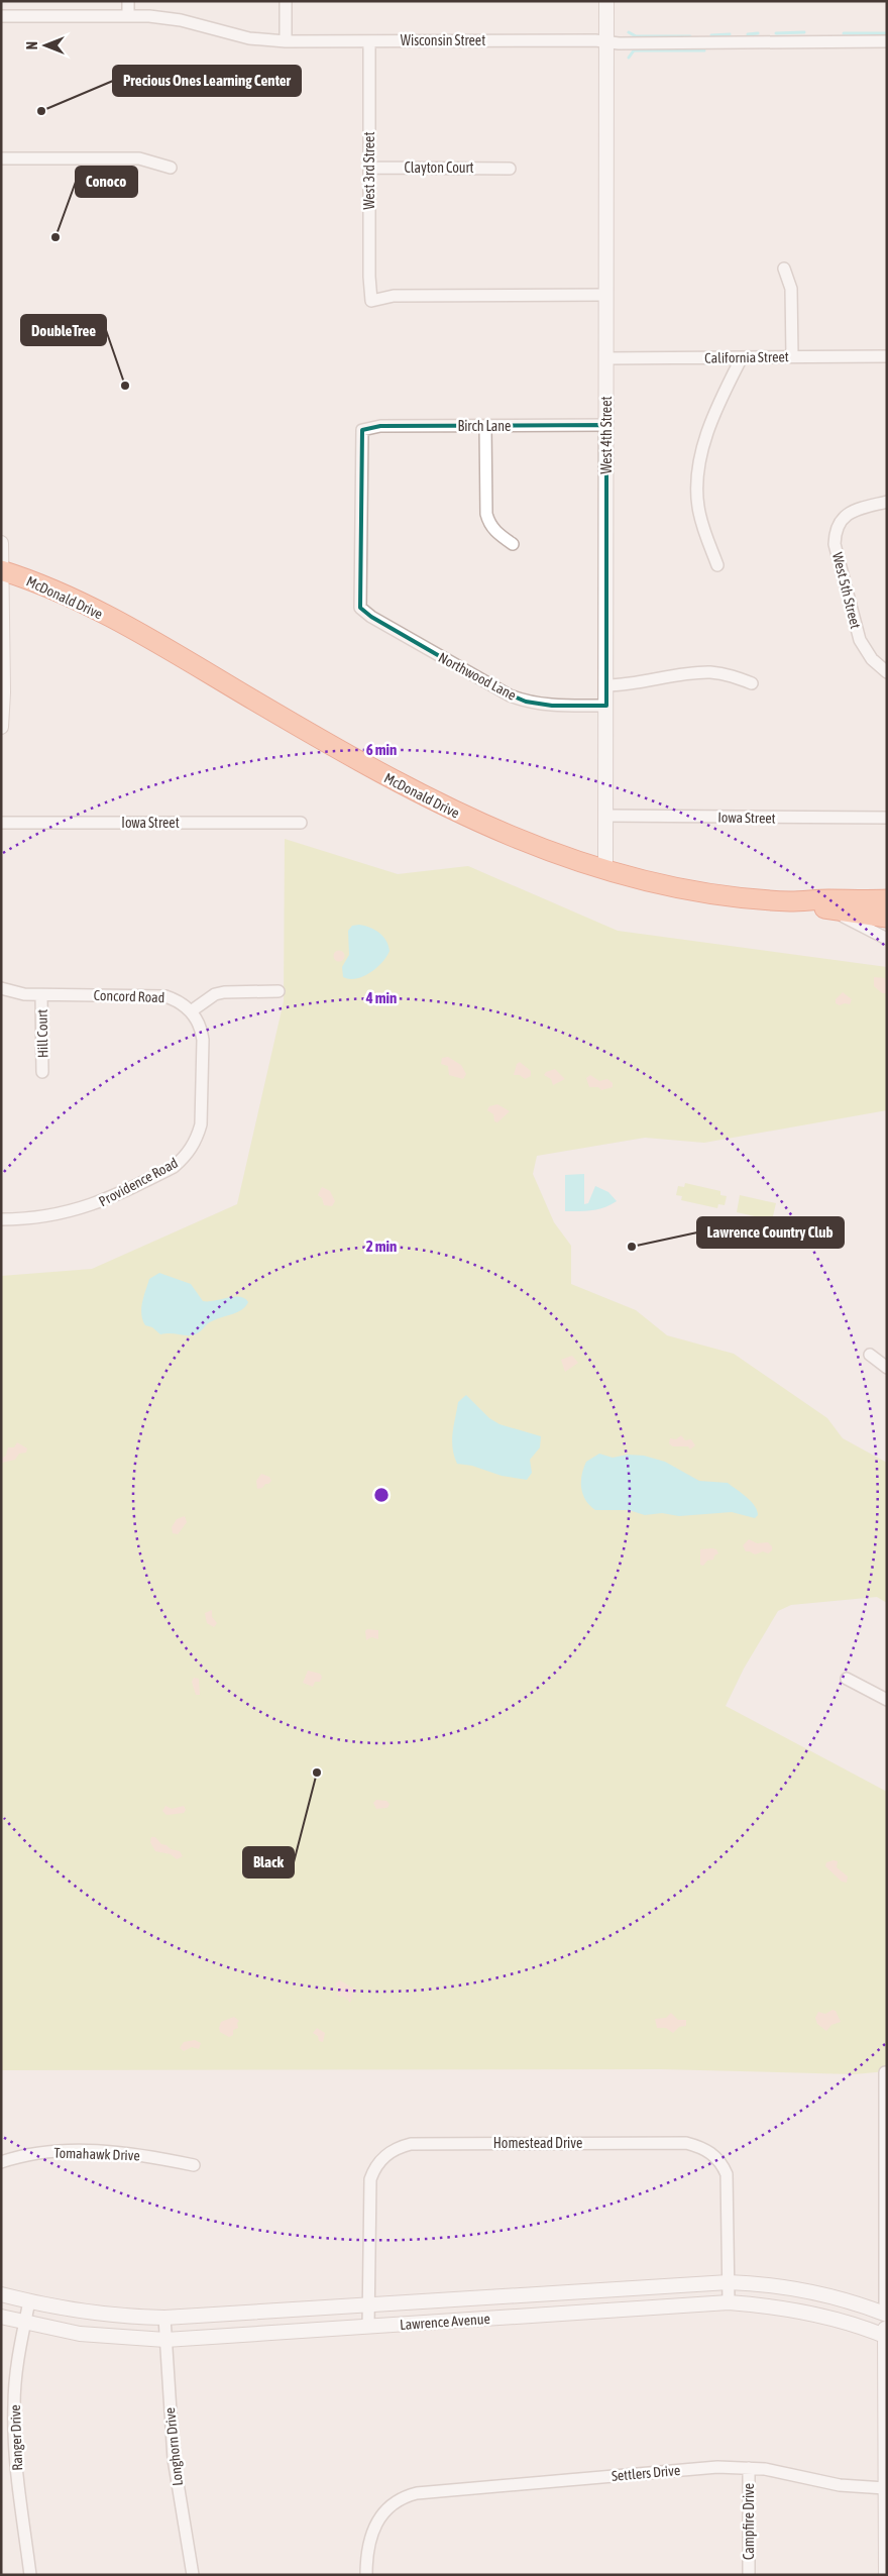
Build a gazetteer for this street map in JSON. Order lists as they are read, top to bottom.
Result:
{
  "streets": {
    "highway": ["McDonald Drive"],
    "street": [
      "Wisconsin Street",
      "Clayton Court",
      "West 3rd Street",
      "California Street",
      "Birch Lane",
      "West 4th Street",
      "West 5th Street",
      "Northwood Lane",
      "Iowa Street",
      "Concord Road",
      "Hill Court",
      "Providence Road",
      "Homestead Drive",
      "Tomahawk Drive",
      "Lawrence Avenue",
      "Ranger Drive",
      "Longhorn Drive",
      "Settlers Drive",
      "Campfire Drive"
    ]
  },
  "crossings": [
    ["Wisconsin Street", "West 3rd Street"],
    ["Wisconsin Street", "West 4th Street"],
    ["Clayton Court", "West 3rd Street"],
    ["West 3rd Street", "West 4th Street"],
    ["California Street", "West 4th Street"],
    ["Birch Lane", "West 4th Street"],
    ["Birch Lane", "Northwood Lane"],
    ["West 4th Street", "McDonald Drive"],
    ["West 4th Street", "Northwood Lane"],
    ["West 4th Street", "Iowa Street"],
    ["Concord Road", "Hill Court"],
    ["Concord Road", "Providence Road"],
    ["Homestead Drive", "Lawrence Avenue"],
    ["Lawrence Avenue", "Ranger Drive"],
    ["Lawrence Avenue", "Longhorn Drive"],
    ["Settlers Drive", "Campfire Drive"]
  ],
  "places": [
    "Precious Ones Learning Center",
    "Conoco",
    "DoubleTree",
    "Lawrence Country Club",
    "Black"
  ],
  "north": "left",
  "rings": ["6 min", "4 min", "2 min"]
}
